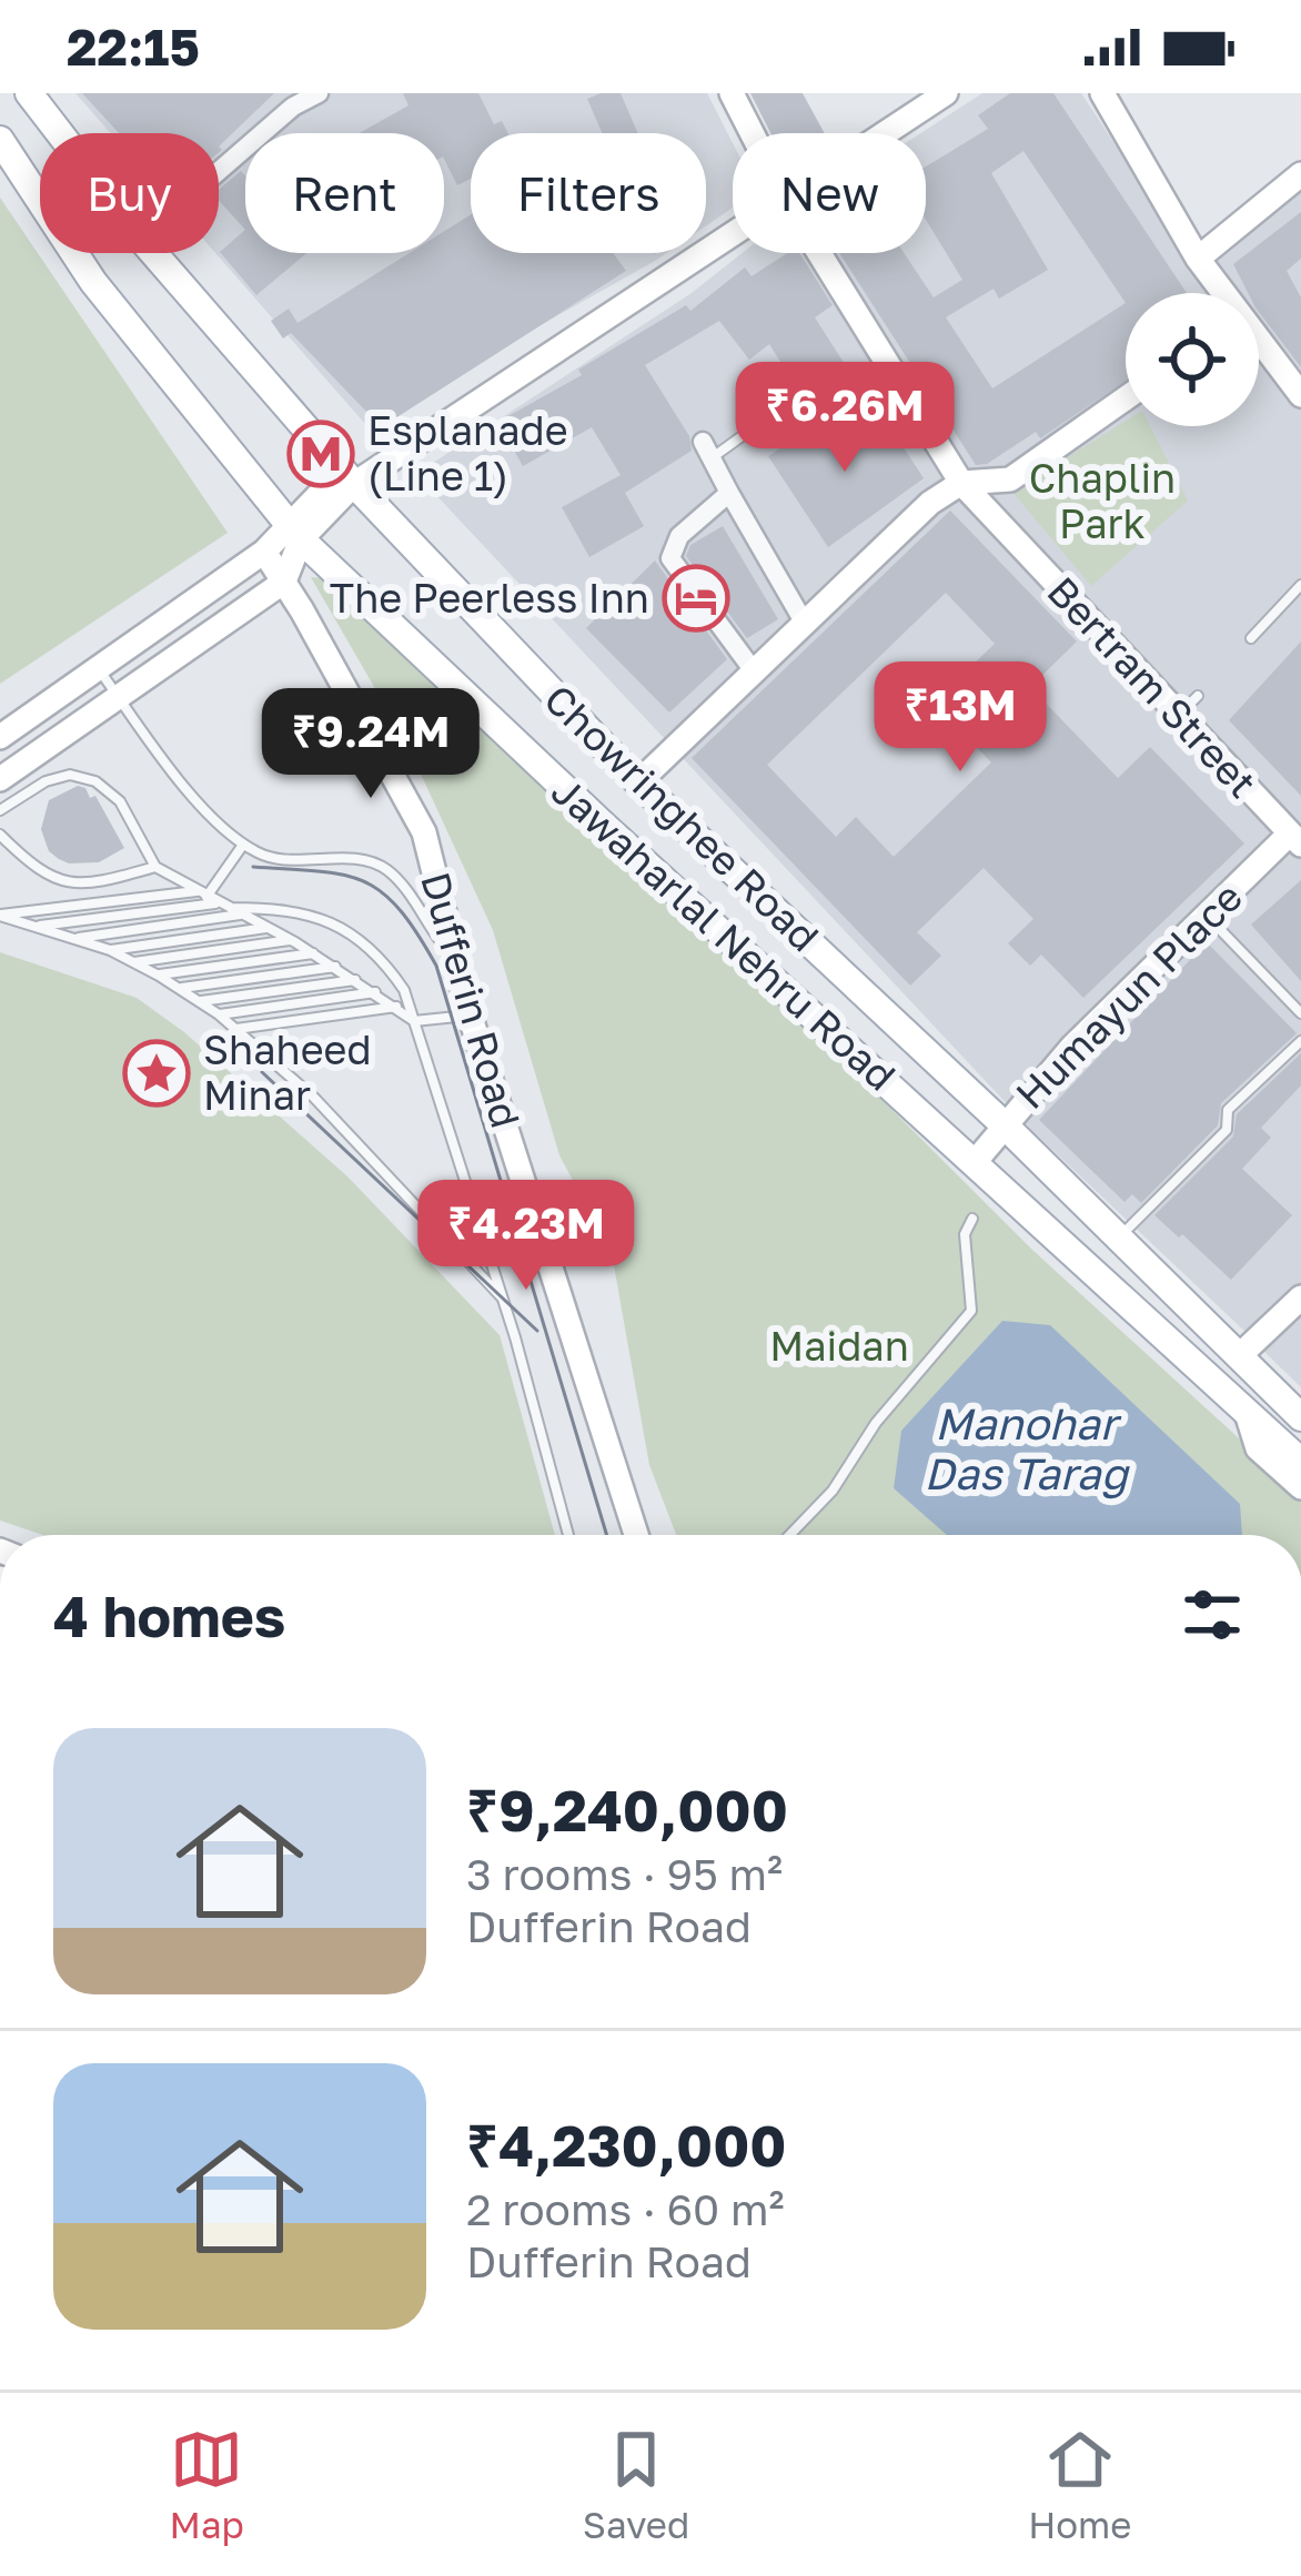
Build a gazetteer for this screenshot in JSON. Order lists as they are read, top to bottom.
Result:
{
  "streets": {
    "main road": ["Chowringhee Road", "Jawaharlal Nehru Road"],
    "street": ["Bertram Street", "Humayun Place", "Dufferin Road"]
  },
  "crossings": [
    ["Bertram Street", "Humayun Place"],
    ["Chowringhee Road", "Humayun Place"],
    ["Jawaharlal Nehru Road", "Humayun Place"]
  ],
  "water": ["Manohar Das Tarag"],
  "parks": ["Chaplin Park", "Maidan"],
  "places": {
    "metro station": ["Esplanade (Line 1)"],
    "hotel": ["The Peerless Inn"],
    "place": ["Shaheed Minar"]
  },
  "page": {
    "status": "22:15",
    "chip": [
      "Buy",
      "Rent",
      "Filters",
      "New"
    ],
    "price": [
      "₹6.26M",
      "₹13M",
      "₹9.24M",
      "₹4.23M"
    ],
    "heading": "4 homes",
    "list": [
      {
        "name": "₹9,240,000",
        "note": "3 rooms · 95 m² · Dufferin Road"
      },
      {
        "name": "₹4,230,000",
        "note": "2 rooms · 60 m² · Dufferin Road"
      }
    ],
    "tabs": ["Map", "Saved", "Home"]
  }
}
